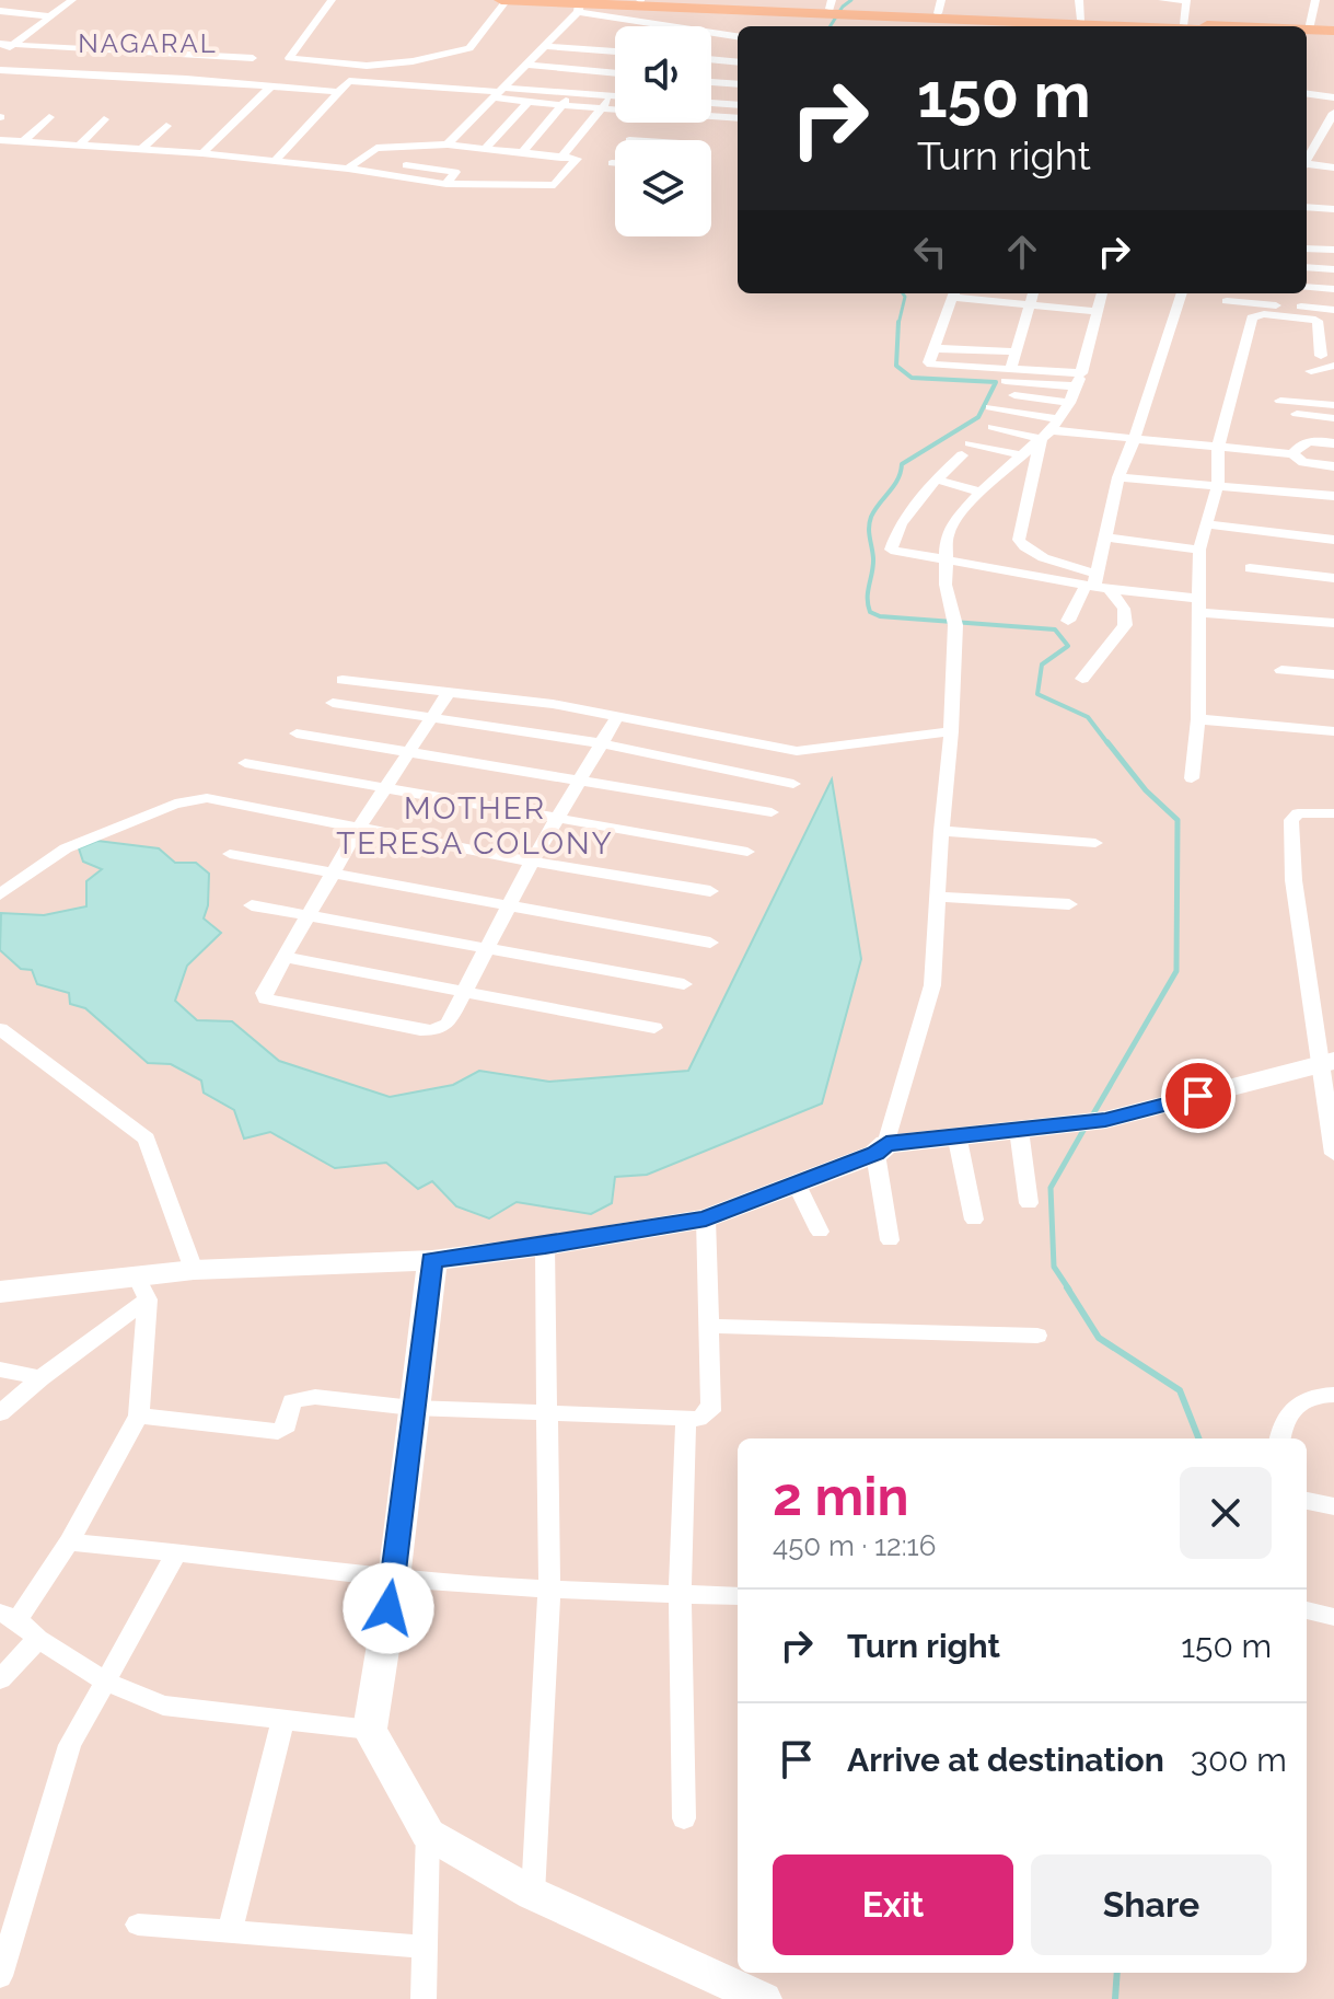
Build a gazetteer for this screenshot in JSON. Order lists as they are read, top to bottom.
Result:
{
  "districts": ["NAGARAL", "MOTHER TERESA COLONY"],
  "page": {
    "turn": ["150 m", "Turn right"],
    "heading": ["2 min", "450 m · 12:16"],
    "list": [
      {
        "name": "Turn right",
        "value": "150 m"
      },
      {
        "name": "Arrive at destination",
        "value": "300 m"
      }
    ],
    "buttons": ["Exit", "Share"]
  }
}
